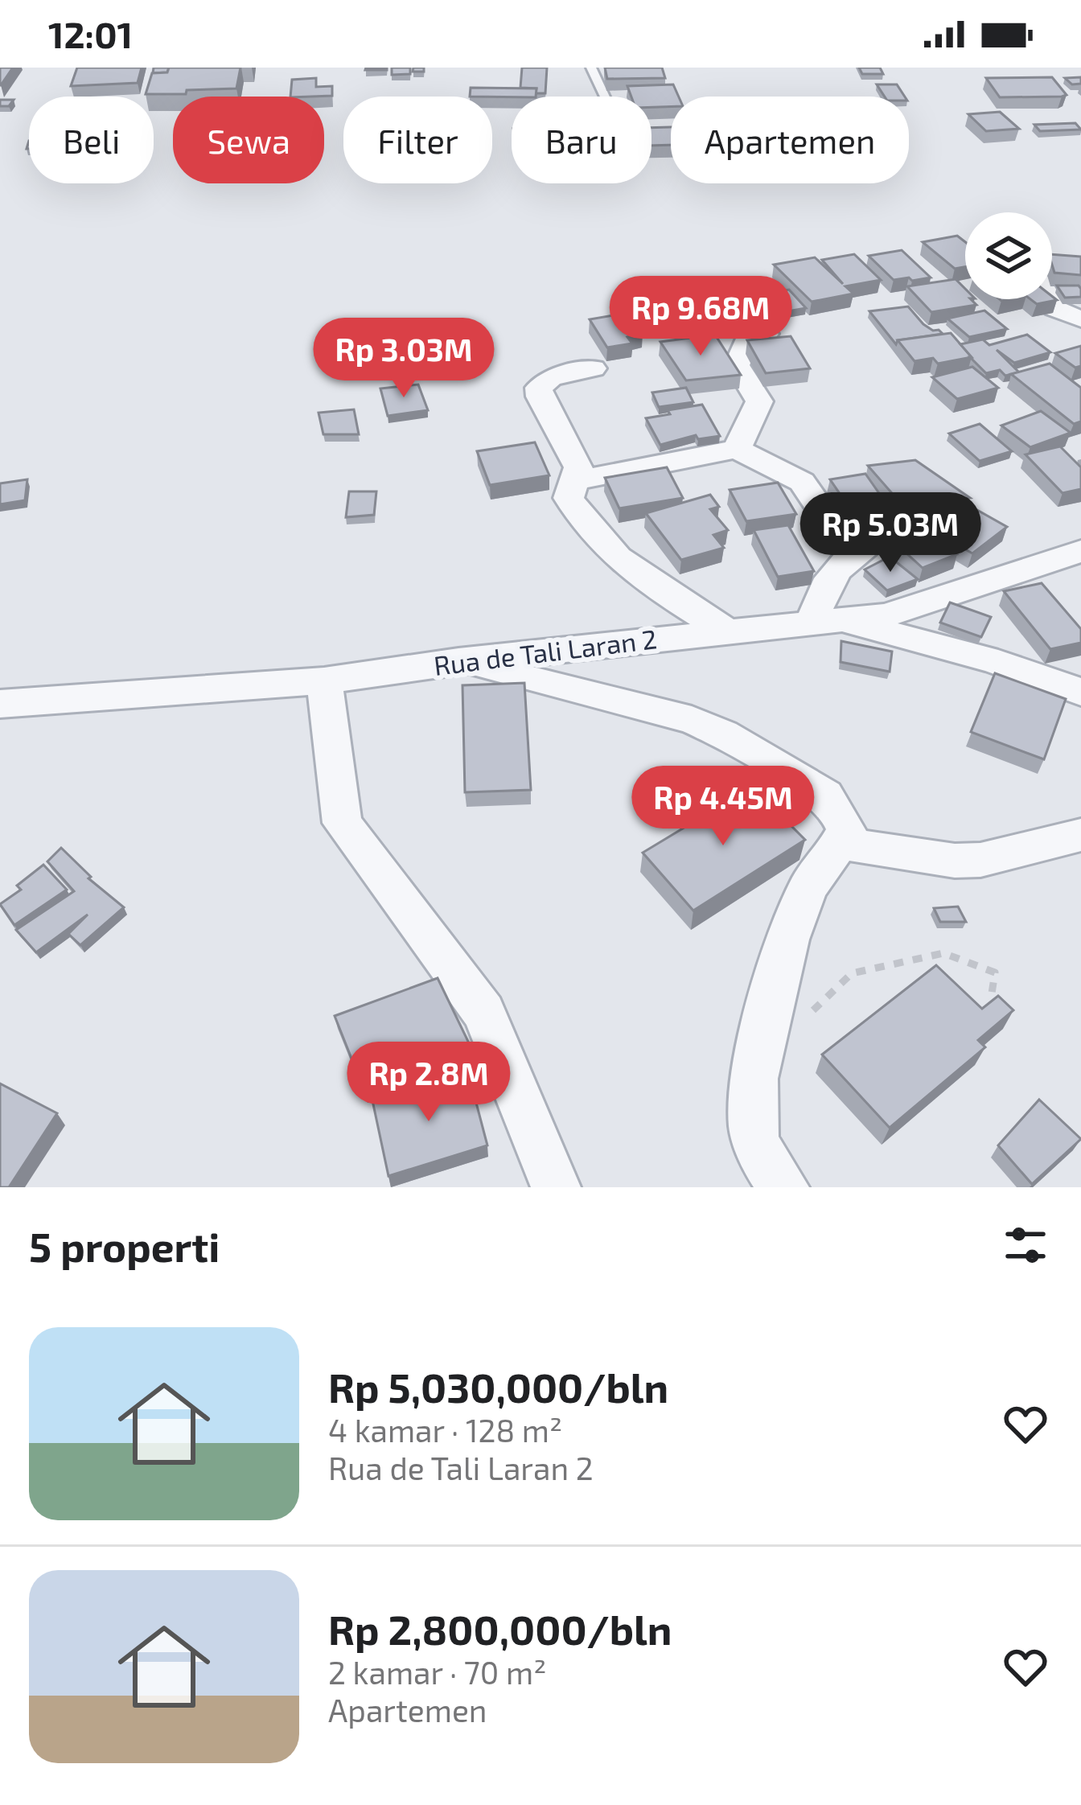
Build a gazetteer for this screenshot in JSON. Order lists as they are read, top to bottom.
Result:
{
  "streets": {
    "street": ["Rua de Tali Laran 2"]
  },
  "page": {
    "status": "12:01",
    "chip": [
      "Beli",
      "Sewa",
      "Filter",
      "Baru",
      "Apartemen"
    ],
    "price": [
      "Rp 9.68M",
      "Rp 3.03M",
      "Rp 5.03M",
      "Rp 4.45M",
      "Rp 2.8M"
    ],
    "heading": "5 properti",
    "list": [
      {
        "name": "Rp 5,030,000/bln",
        "note": "4 kamar · 128 m² · Rua de Tali Laran 2"
      },
      {
        "name": "Rp 2,800,000/bln",
        "note": "2 kamar · 70 m² · Apartemen"
      }
    ]
  }
}
